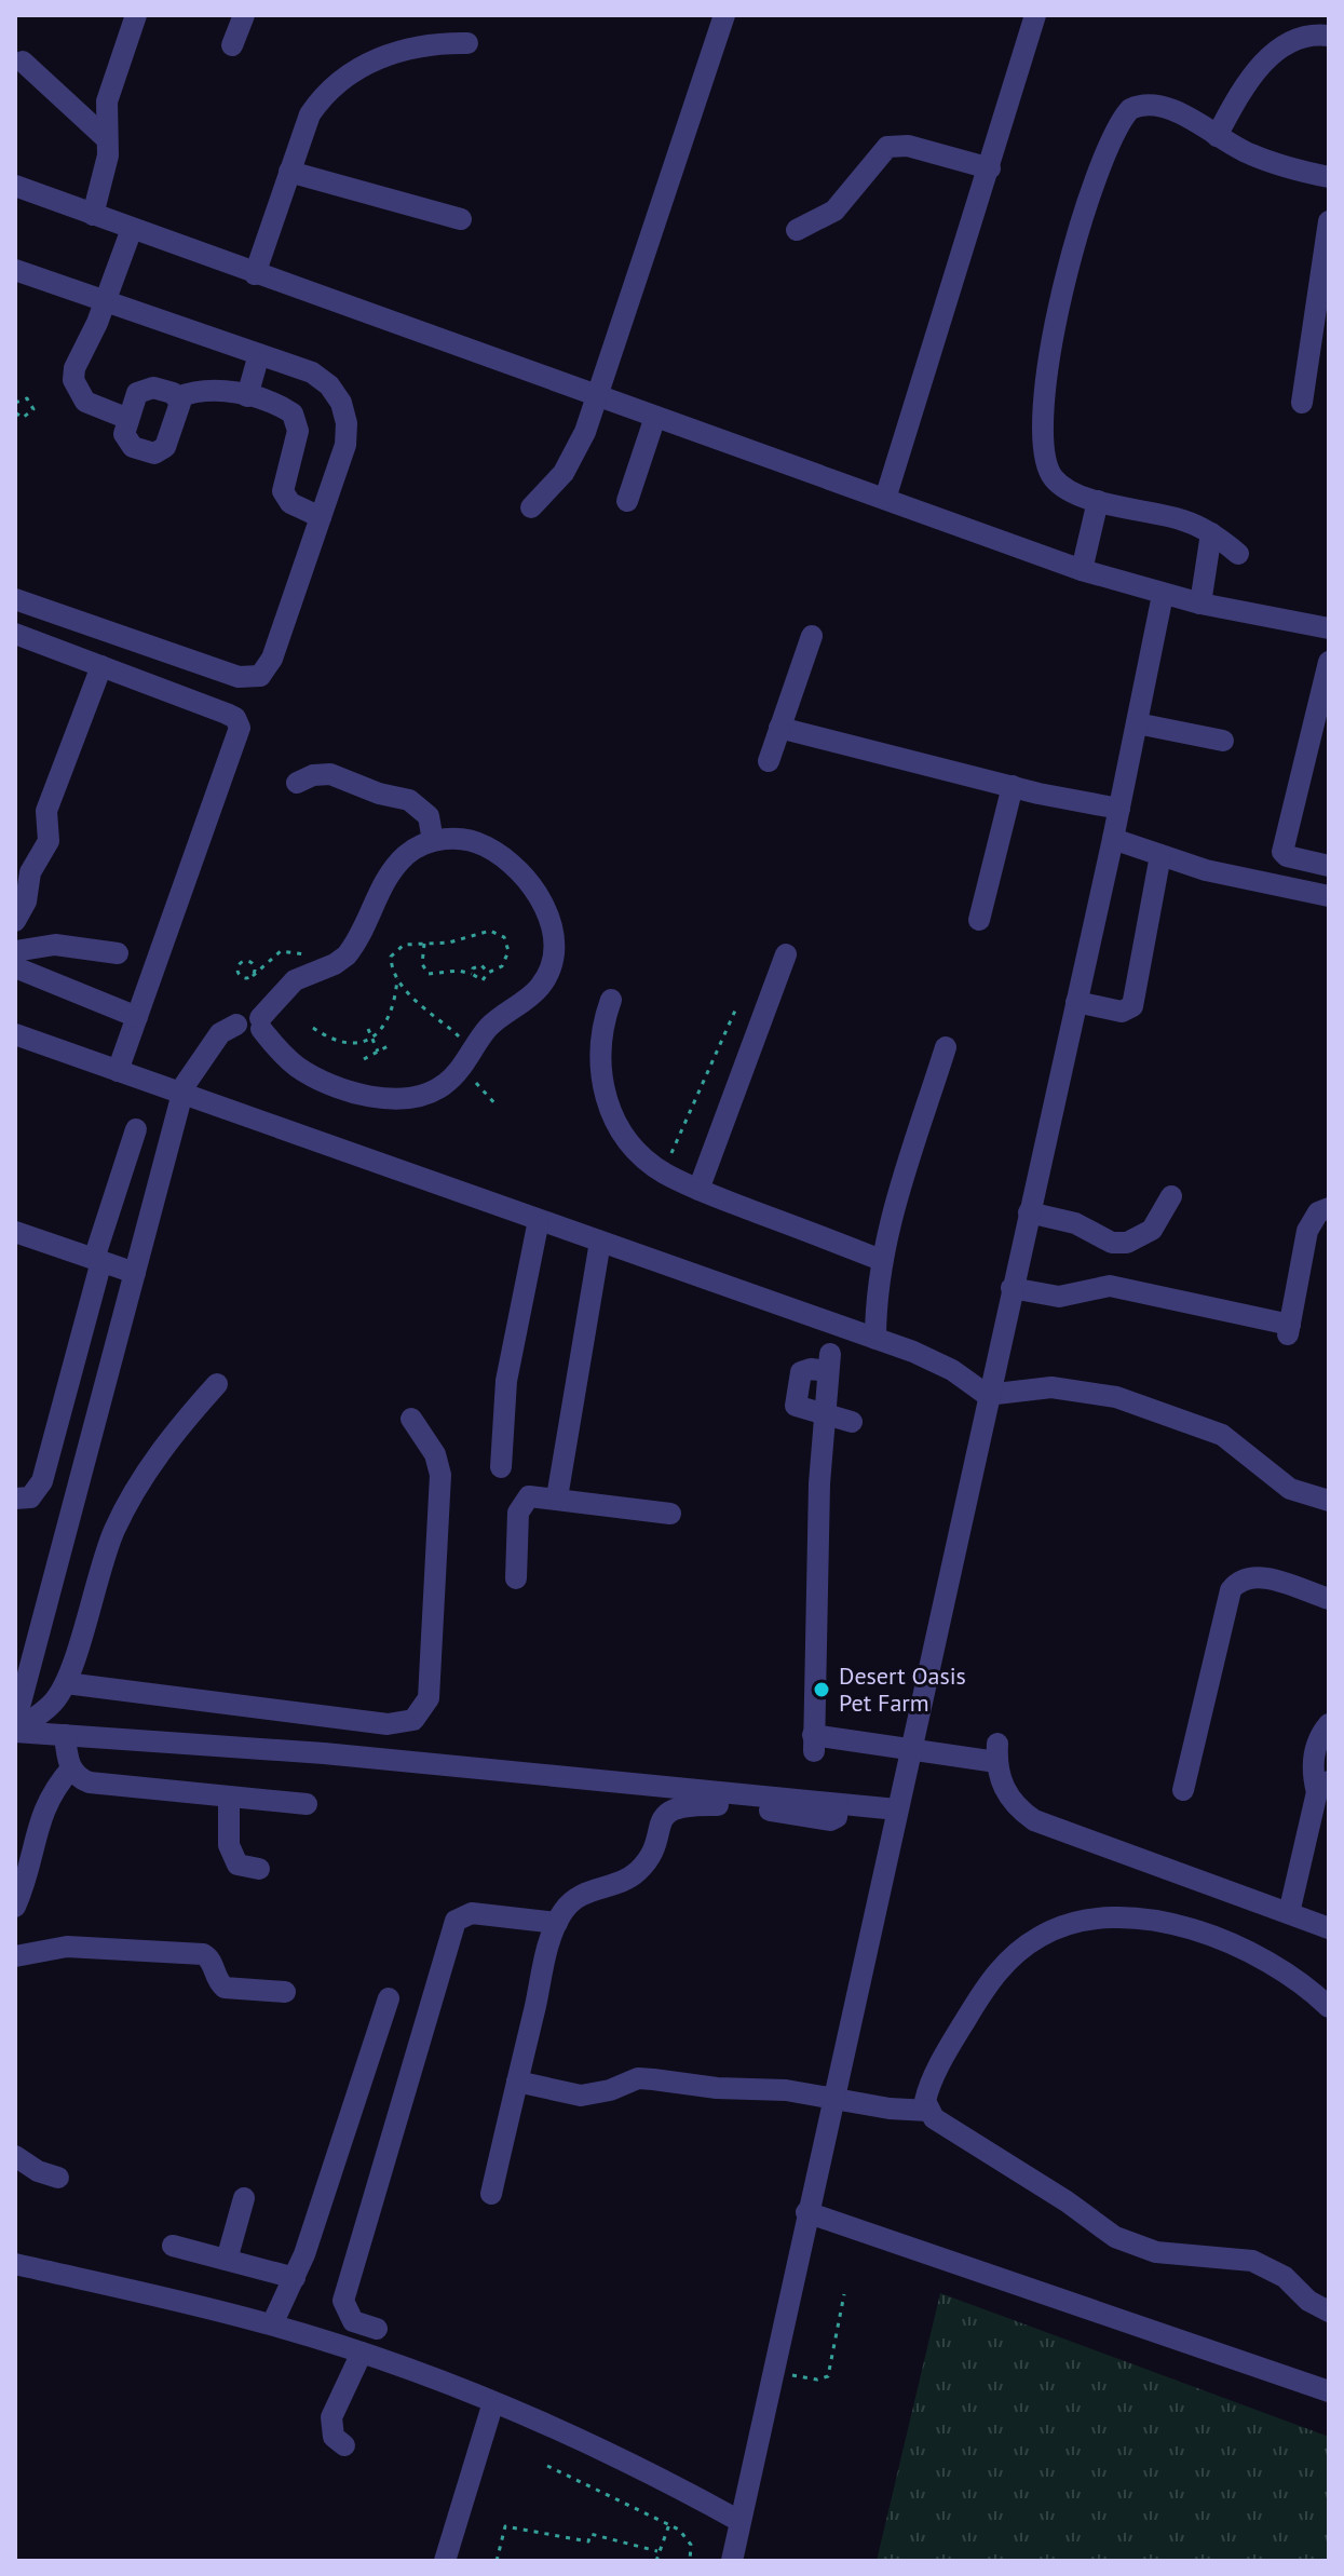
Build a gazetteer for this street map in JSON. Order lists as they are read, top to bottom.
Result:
{
  "places": ["Desert Oasis Pet Farm"]
}
